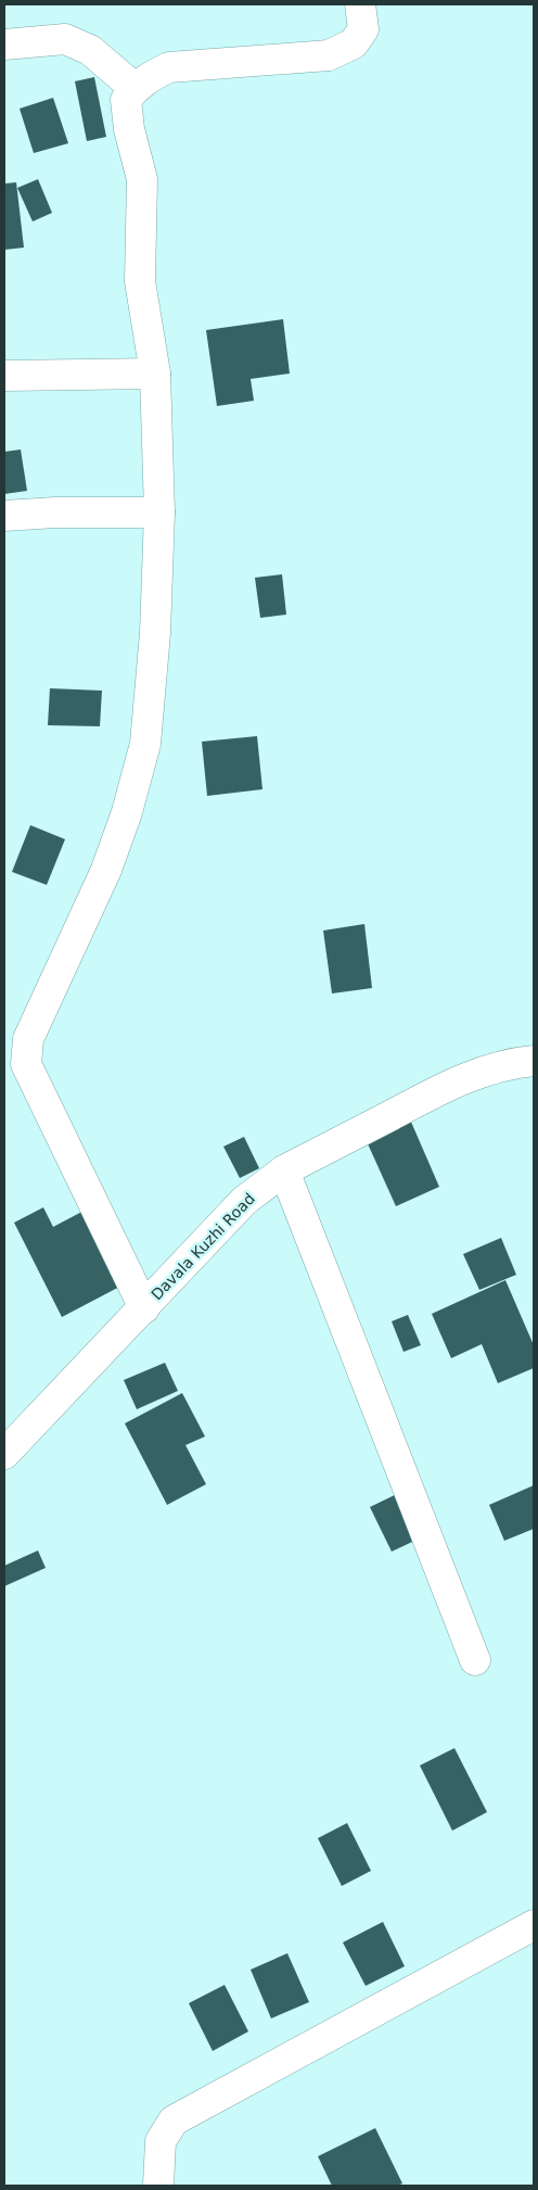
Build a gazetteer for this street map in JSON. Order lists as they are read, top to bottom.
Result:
{
  "streets": {
    "street": ["Davala Kuzhi Road"]
  }
}
